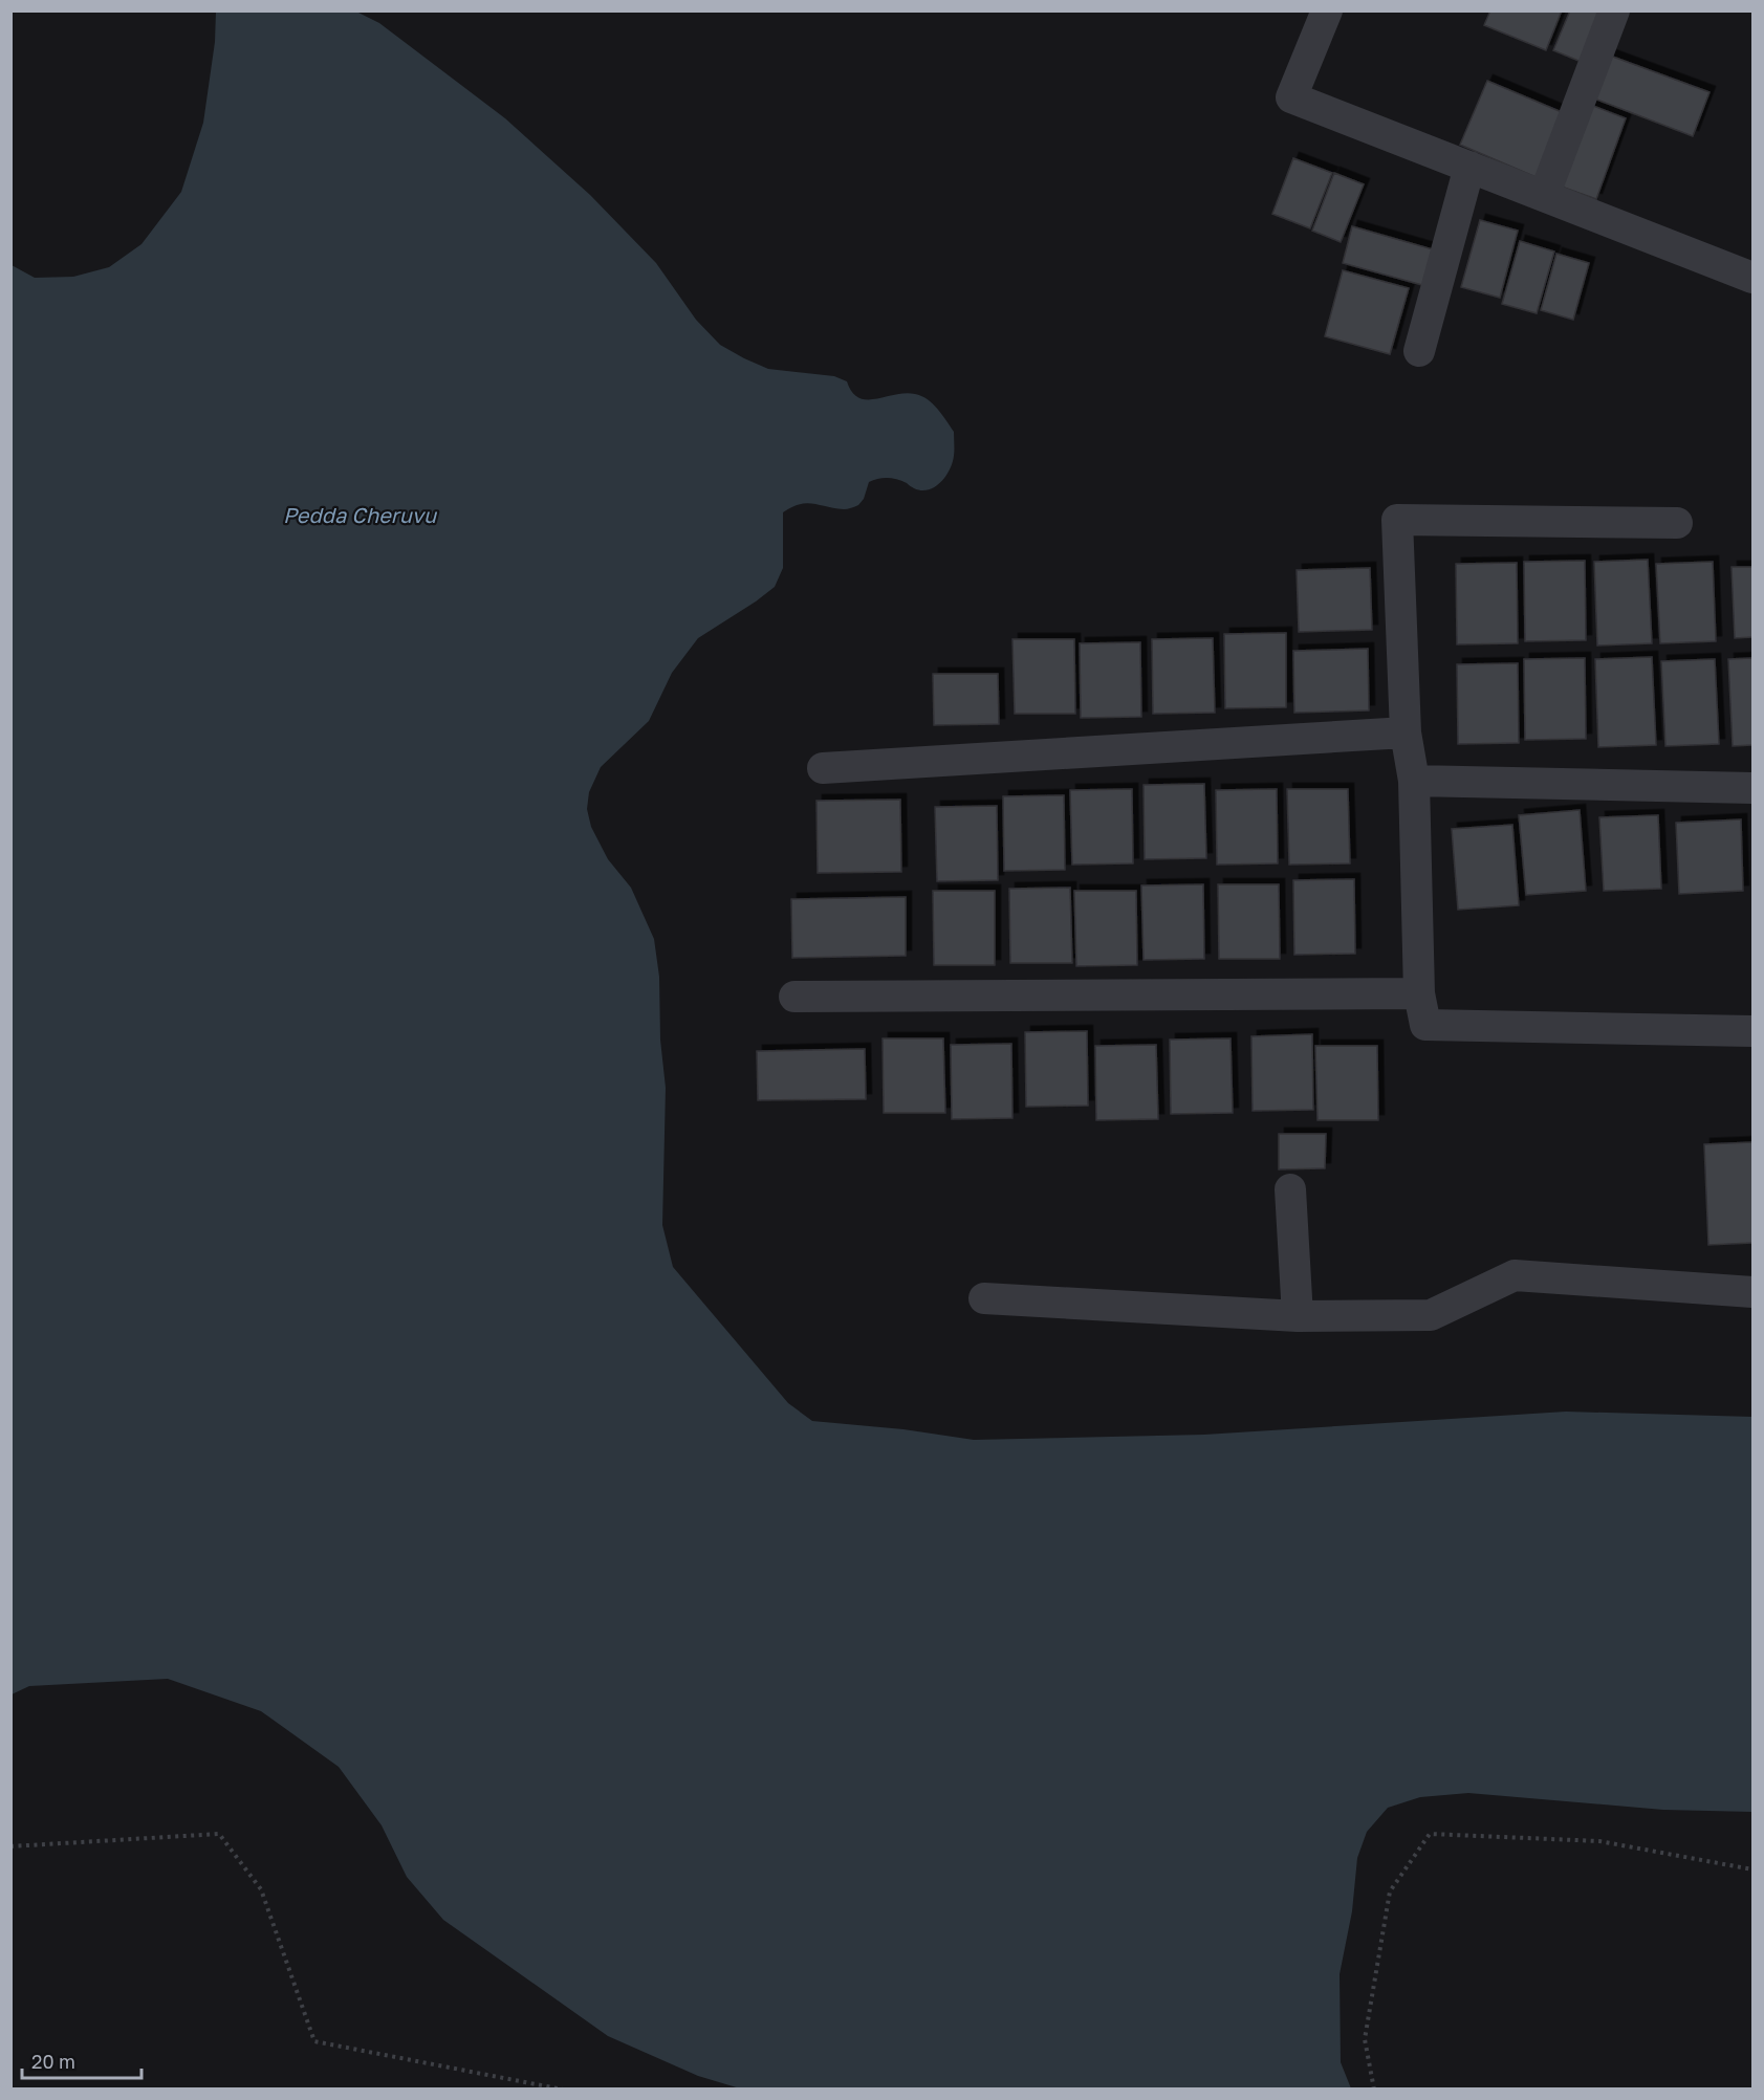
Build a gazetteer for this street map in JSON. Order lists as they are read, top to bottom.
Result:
{
  "water": ["Pedda Cheruvu"],
  "scale_bar": "20 m"
}
